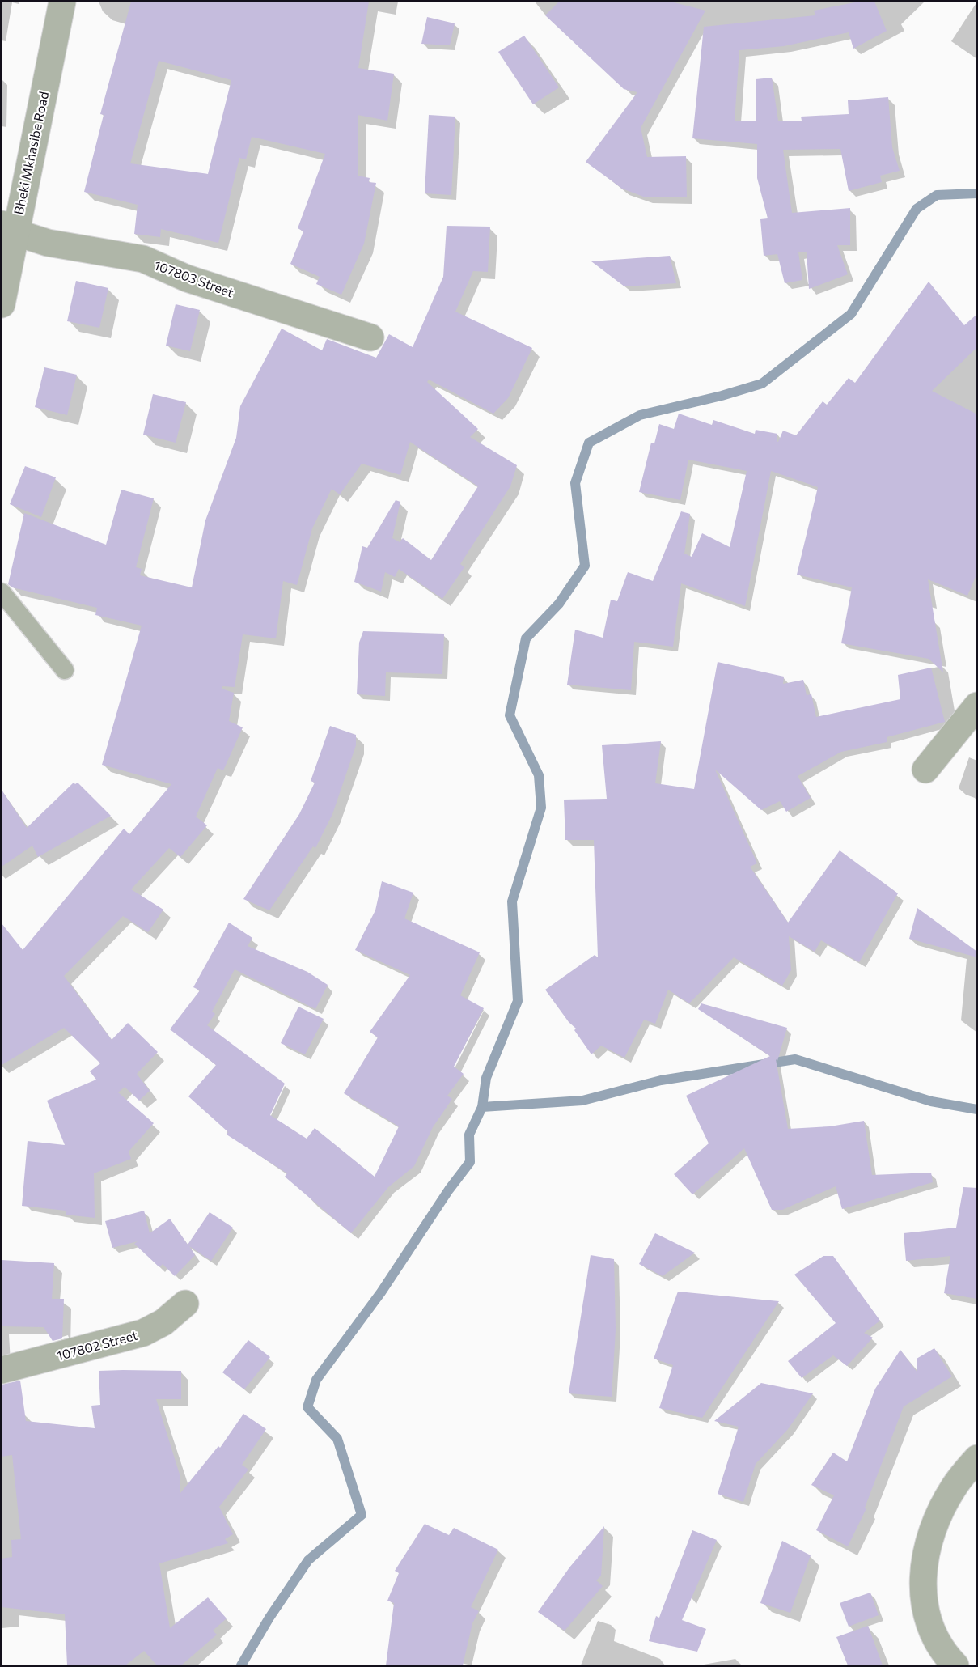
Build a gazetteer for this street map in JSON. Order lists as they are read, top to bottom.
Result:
{
  "streets": {
    "street": ["Bheki Mkhasibe Road", "107803 Street", "107802 Street"]
  },
  "crossings": [
    ["Bheki Mkhasibe Road", "107803 Street"]
  ]
}
